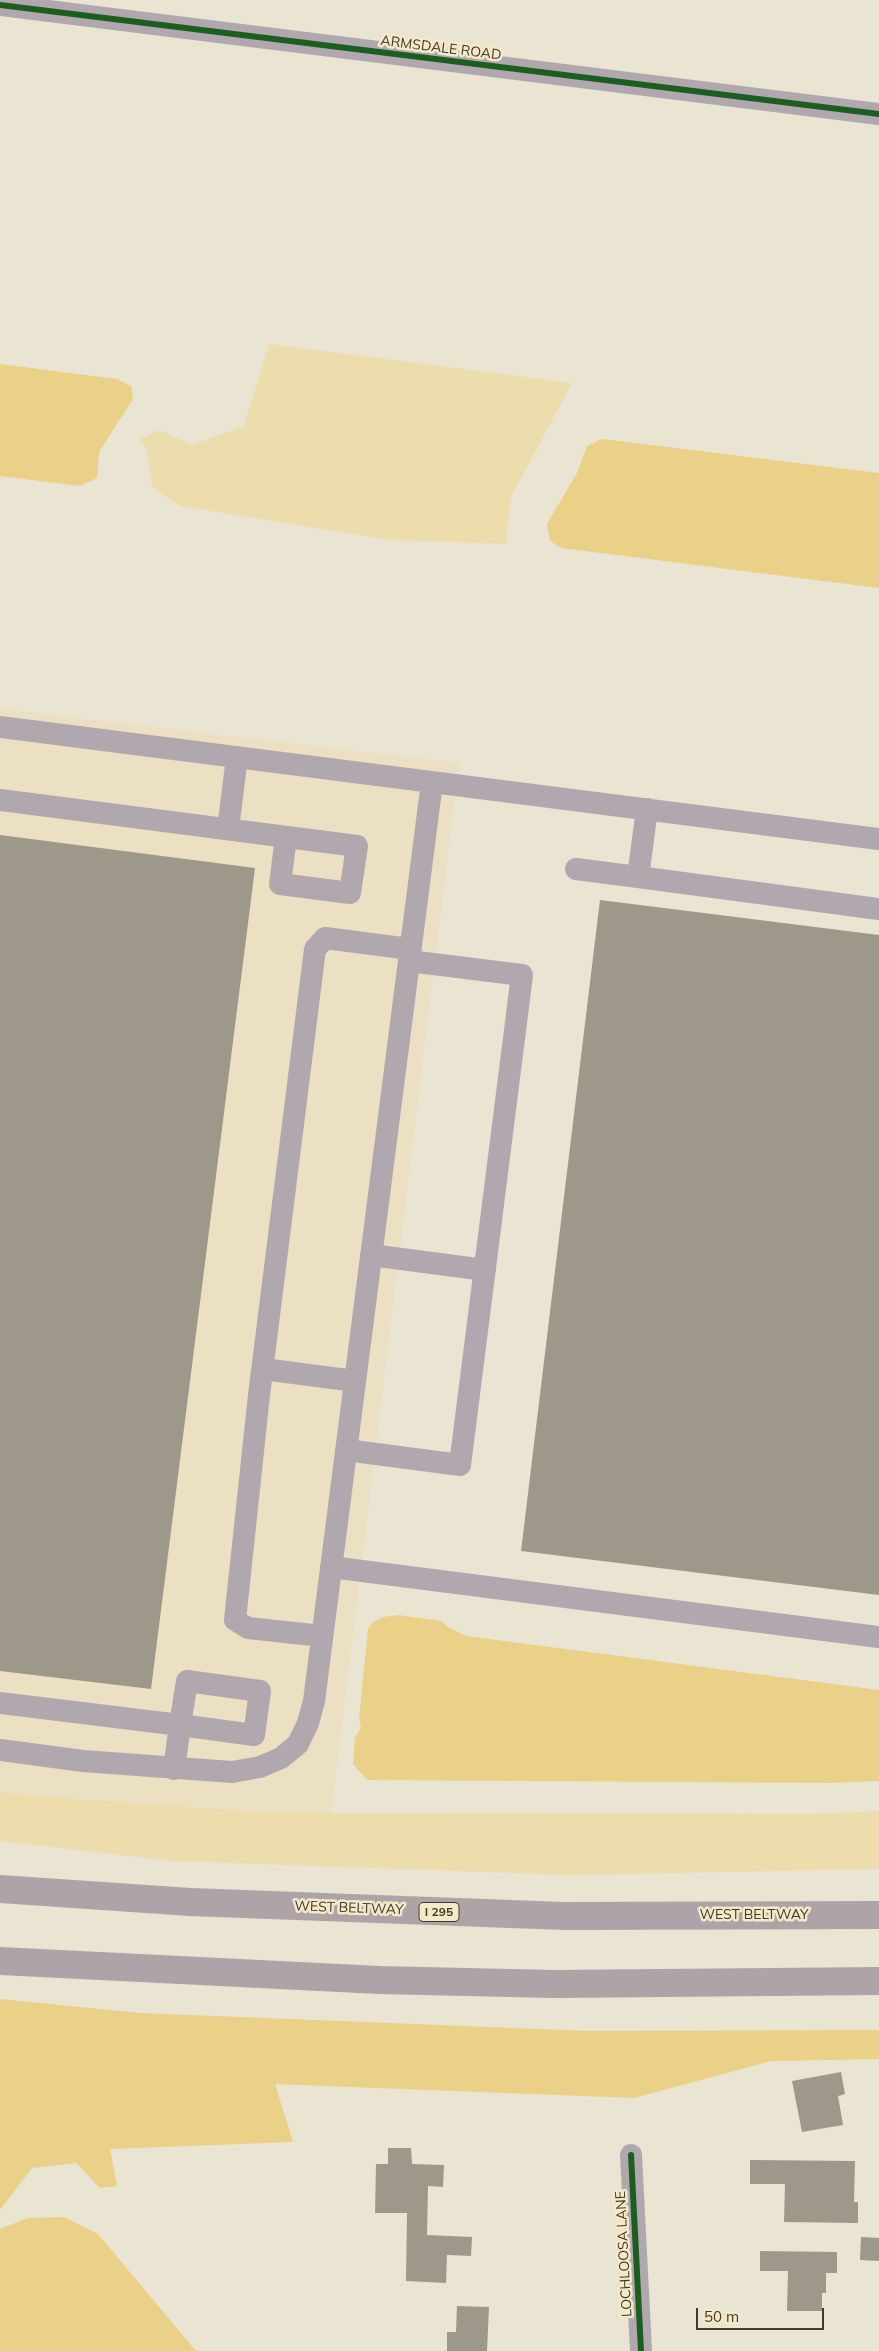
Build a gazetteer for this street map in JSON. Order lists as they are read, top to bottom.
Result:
{
  "streets": {
    "highway": ["WEST BELTWAY", "I 295"],
    "street": ["ARMSDALE ROAD", "LOCHLOOSA LANE"]
  },
  "scale_bar": "50 m"
}
